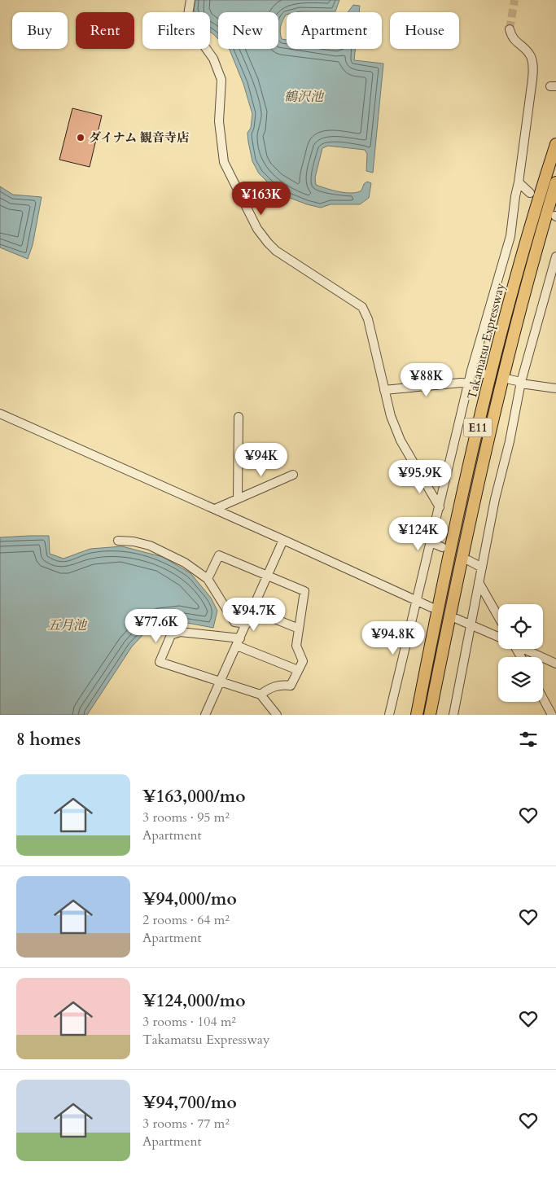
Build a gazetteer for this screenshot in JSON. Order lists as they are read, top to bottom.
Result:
{
  "streets": {
    "highway": ["Takamatsu Expressway", "E11"]
  },
  "water": ["鶴沢池", "五月池"],
  "places": ["ダイナム 観音寺店"],
  "page": {
    "chip": [
      "Buy",
      "Rent",
      "Filters",
      "New",
      "Apartment",
      "House"
    ],
    "price": [
      "¥163K",
      "¥88K",
      "¥94K",
      "¥95.9K",
      "¥124K",
      "¥94.7K",
      "¥77.6K",
      "¥94.8K"
    ],
    "heading": "8 homes",
    "list": [
      {
        "name": "¥163,000/mo",
        "note": "3 rooms · 95 m² · Apartment"
      },
      {
        "name": "¥94,000/mo",
        "note": "2 rooms · 64 m² · Apartment"
      },
      {
        "name": "¥124,000/mo",
        "note": "3 rooms · 104 m² · Takamatsu Expressway"
      },
      {
        "name": "¥94,700/mo",
        "note": "3 rooms · 77 m² · Apartment"
      }
    ]
  }
}
